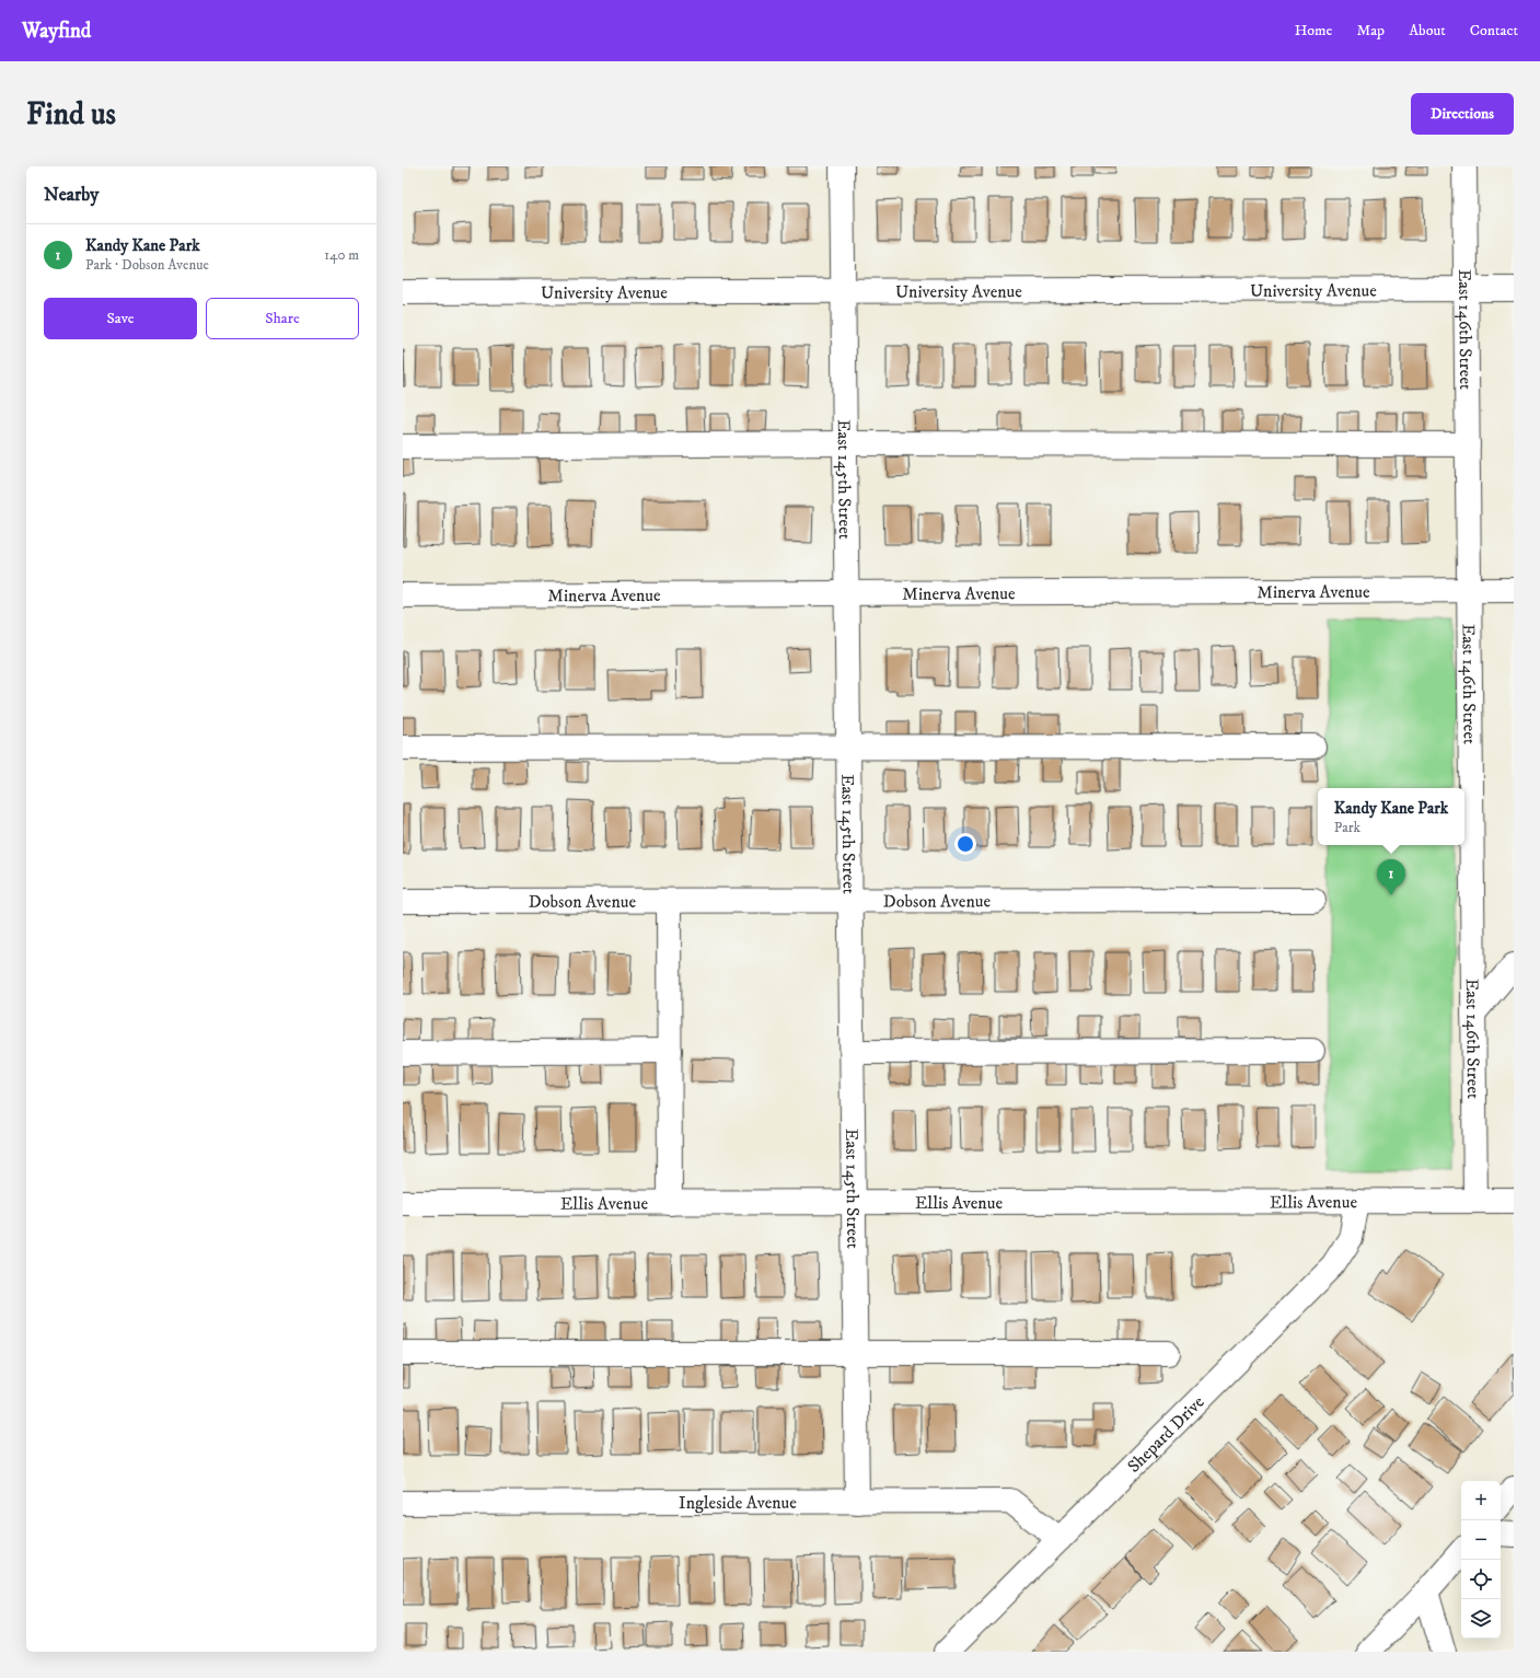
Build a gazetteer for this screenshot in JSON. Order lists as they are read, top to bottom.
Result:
{
  "streets": {
    "street": [
      "University Avenue",
      "East 146th Street",
      "East 145th Street",
      "Minerva Avenue",
      "Dobson Avenue",
      "Ellis Avenue",
      "Shepard Drive",
      "Ingleside Avenue"
    ]
  },
  "crossings": [
    ["University Avenue", "East 146th Street"],
    ["University Avenue", "East 145th Street"],
    ["East 146th Street", "Minerva Avenue"],
    ["East 146th Street", "Ellis Avenue"],
    ["East 145th Street", "Minerva Avenue"],
    ["East 145th Street", "Dobson Avenue"],
    ["East 145th Street", "Ellis Avenue"],
    ["East 145th Street", "Ingleside Avenue"],
    ["Ellis Avenue", "Shepard Drive"],
    ["Shepard Drive", "Ingleside Avenue"]
  ],
  "page": {
    "header": "Wayfind",
    "nav": [
      "Home",
      "Map",
      "About",
      "Contact"
    ],
    "buttons": [
      "Directions",
      ["Save", "Share"]
    ],
    "title": "Find us",
    "heading": "Nearby",
    "list": [
      {
        "mark": "1",
        "name": "Kandy Kane Park",
        "note": "Park · Dobson Avenue",
        "value": "140 m"
      }
    ],
    "popup": ["Kandy Kane Park", "Park"],
    "pins": "1",
    "map_buttons": ["+", "−"]
  }
}
